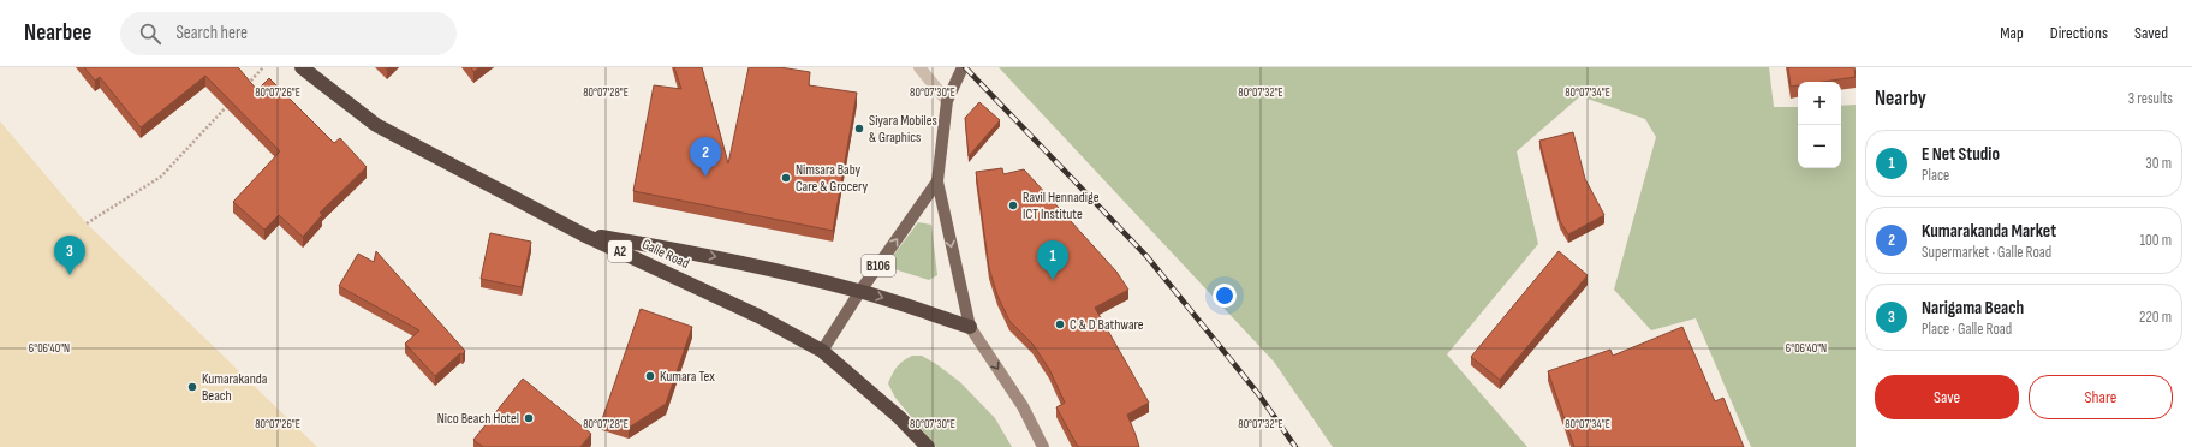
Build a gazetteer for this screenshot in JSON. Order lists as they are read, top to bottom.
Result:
{
  "streets": {
    "highway": ["A2", "Galle Road"],
    "main road": ["B106"]
  },
  "crossings": [
    ["Galle Road", "B106"]
  ],
  "places": [
    "Siyara Mobiles & Graphics",
    "Nimsara Baby Care & Grocery",
    "Ravil Hennadige ICT Institute",
    "C & D Bathware",
    "Kumara Tex",
    "Kumarakanda Beach",
    "Nico Beach Hotel"
  ],
  "page": {
    "header": "Nearbee",
    "search": "Search here",
    "nav": ["Map", "Directions", "Saved"],
    "heading": ["Nearby", "3 results"],
    "map_buttons": ["+", "−"],
    "list": [
      {
        "mark": "1",
        "name": "E Net Studio",
        "note": "Place",
        "value": "30 m"
      },
      {
        "mark": "2",
        "name": "Kumarakanda Market",
        "note": "Supermarket · Galle Road",
        "value": "100 m"
      },
      {
        "mark": "3",
        "name": "Narigama Beach",
        "note": "Place · Galle Road",
        "value": "220 m"
      }
    ],
    "pins": ["2", "3", "1"],
    "buttons": ["Save", "Share"]
  },
  "coordinates": [
    "80°07'26\"E",
    "80°07'28\"E",
    "80°07'30\"E",
    "80°07'32\"E",
    "80°07'34\"E",
    "6°06'40\"N"
  ]
}
